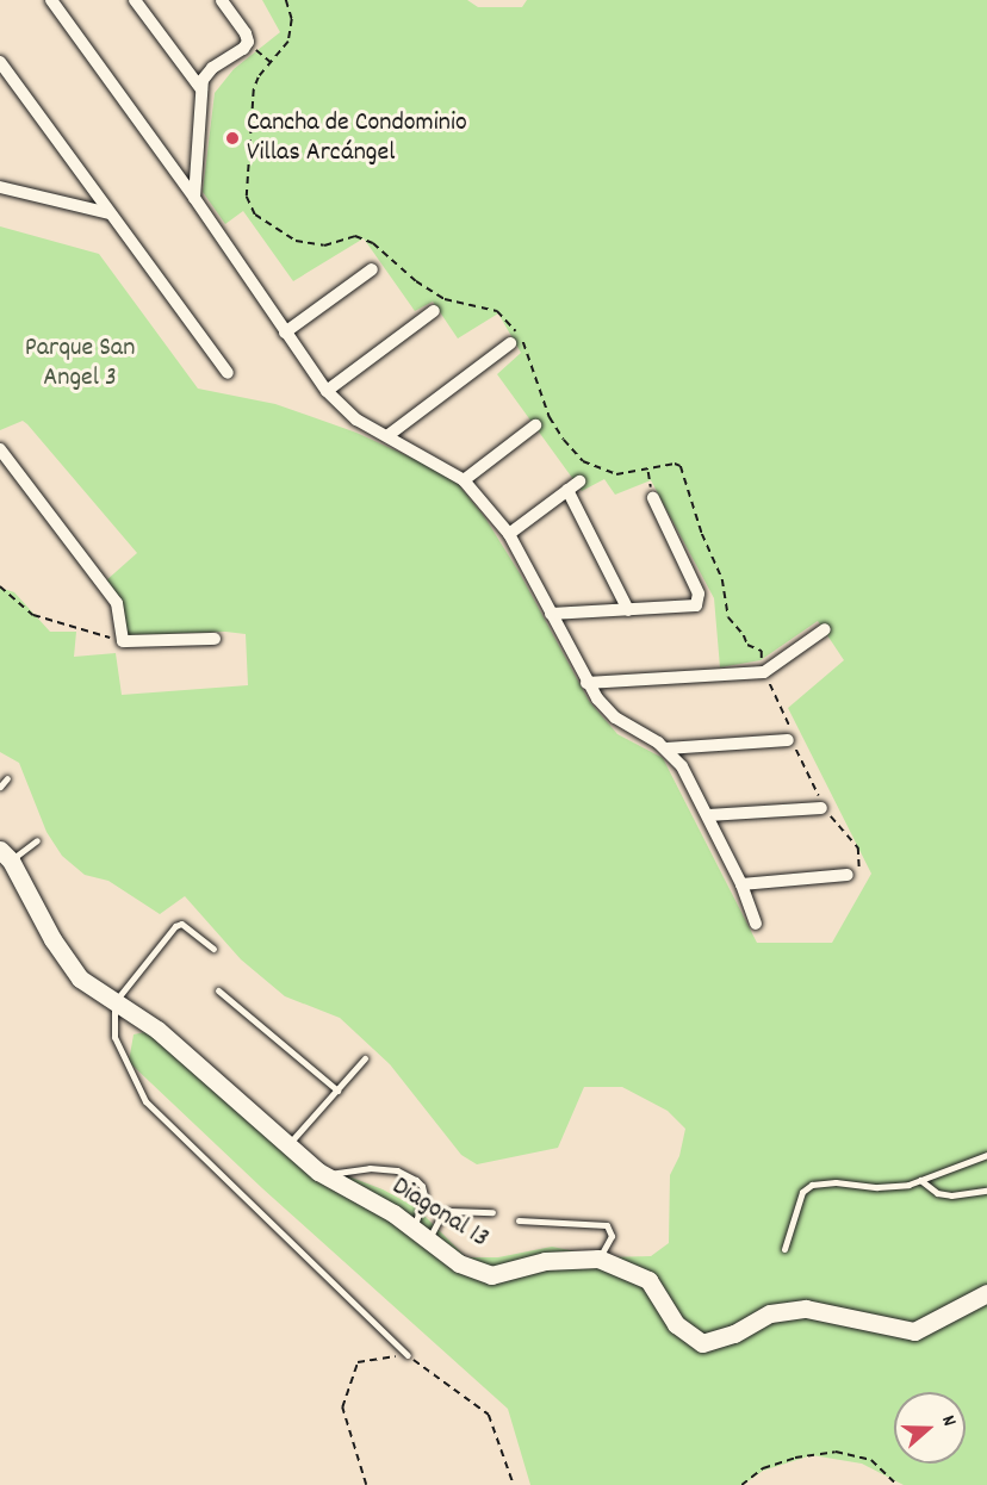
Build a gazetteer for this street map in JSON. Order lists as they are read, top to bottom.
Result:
{
  "streets": {
    "street": ["Diagonal 13"]
  },
  "parks": ["Parque San Angel 3"],
  "places": ["Cancha de Condominio Villas Arcángel"],
  "north": "right"
}
